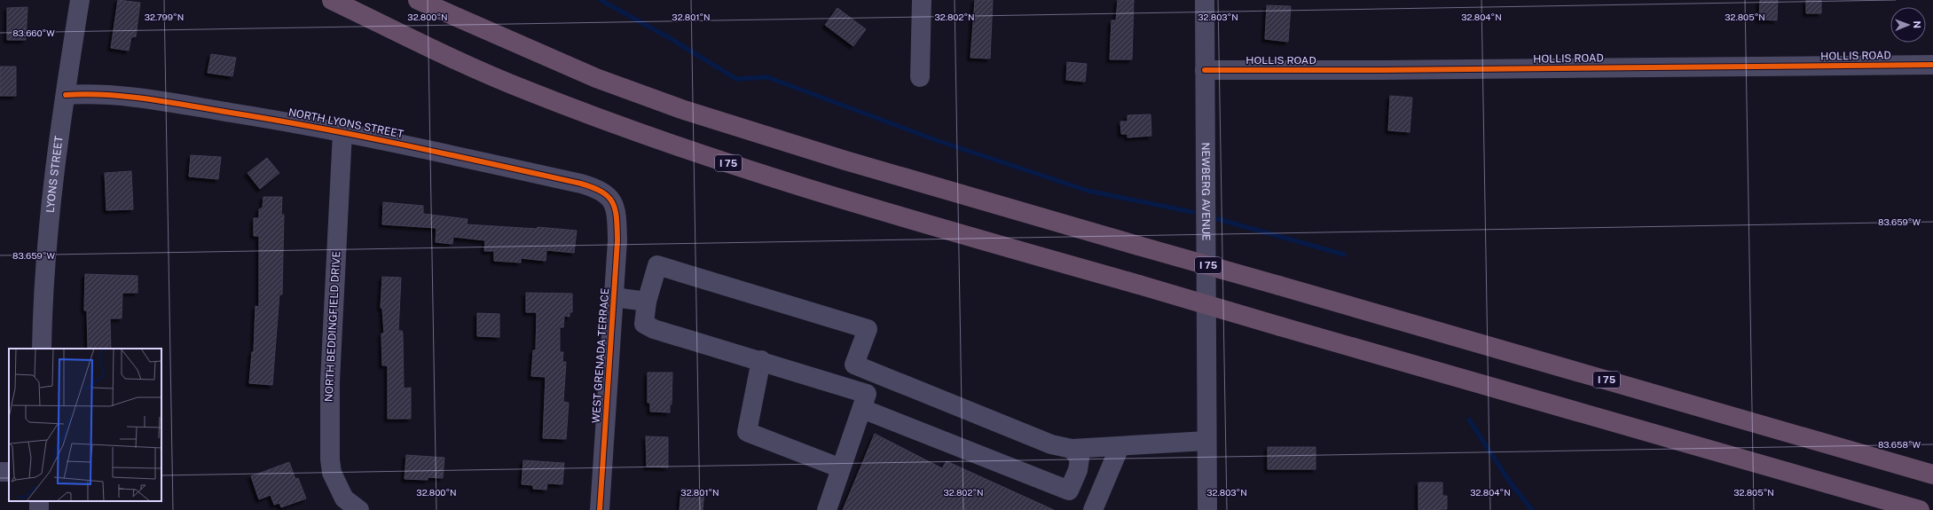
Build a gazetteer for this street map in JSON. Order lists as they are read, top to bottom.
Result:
{
  "streets": {
    "highway": ["I 75"],
    "street": [
      "HOLLIS ROAD",
      "NORTH LYONS STREET",
      "LYONS STREET",
      "NEWBERG AVENUE",
      "NORTH BEDDINGFIELD DRIVE",
      "WEST GRENADA TERRACE"
    ]
  },
  "crossings": [
    ["HOLLIS ROAD", "NEWBERG AVENUE"],
    ["NORTH LYONS STREET", "LYONS STREET"],
    ["NORTH LYONS STREET", "NORTH BEDDINGFIELD DRIVE"],
    ["NORTH LYONS STREET", "WEST GRENADA TERRACE"]
  ],
  "north": "right",
  "coordinates": [
    "32.799°N",
    "32.800°N",
    "32.801°N",
    "32.802°N",
    "32.803°N",
    "32.804°N",
    "32.805°N",
    "83.660°W",
    "83.659°W",
    "83.658°W"
  ]
}
